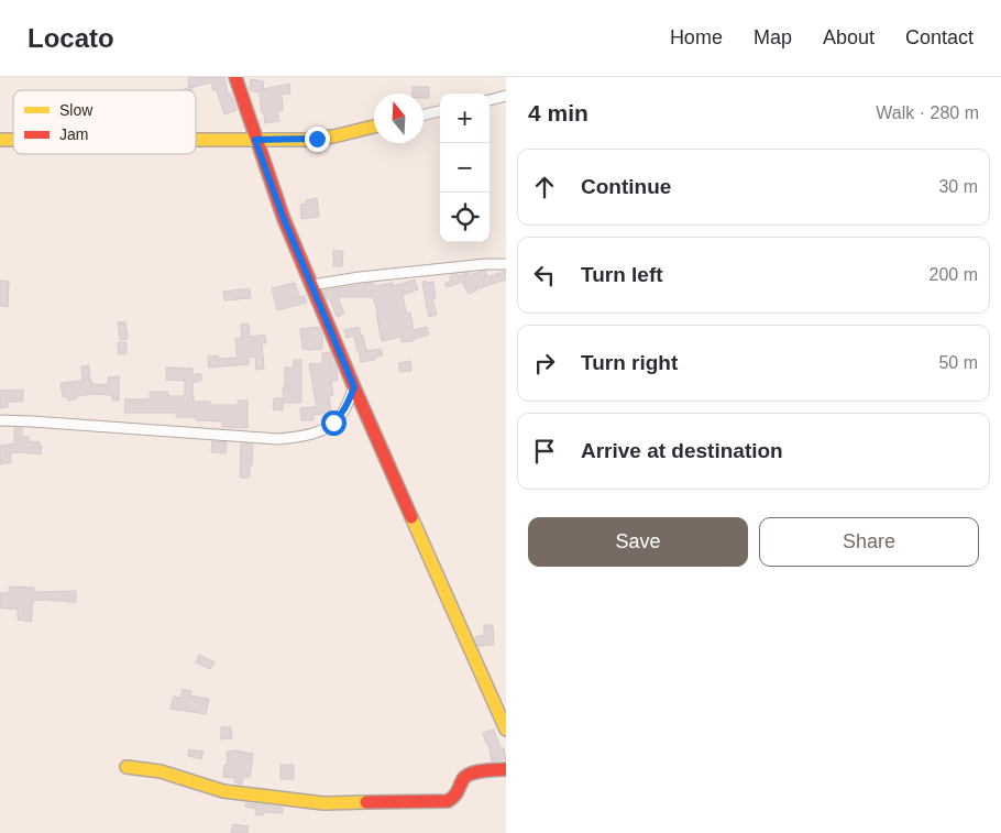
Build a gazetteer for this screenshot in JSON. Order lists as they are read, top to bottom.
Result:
{
  "legend": ["Slow", "Jam"],
  "north": "top",
  "page": {
    "header": "Locato",
    "nav": [
      "Home",
      "Map",
      "About",
      "Contact"
    ],
    "heading": ["4 min", "Walk · 280 m"],
    "map_buttons": ["+", "−"],
    "list": [
      ["Continue", "30 m"],
      ["Turn left", "200 m"],
      ["Turn right", "50 m"],
      "Arrive at destination"
    ],
    "buttons": ["Save", "Share"]
  }
}
